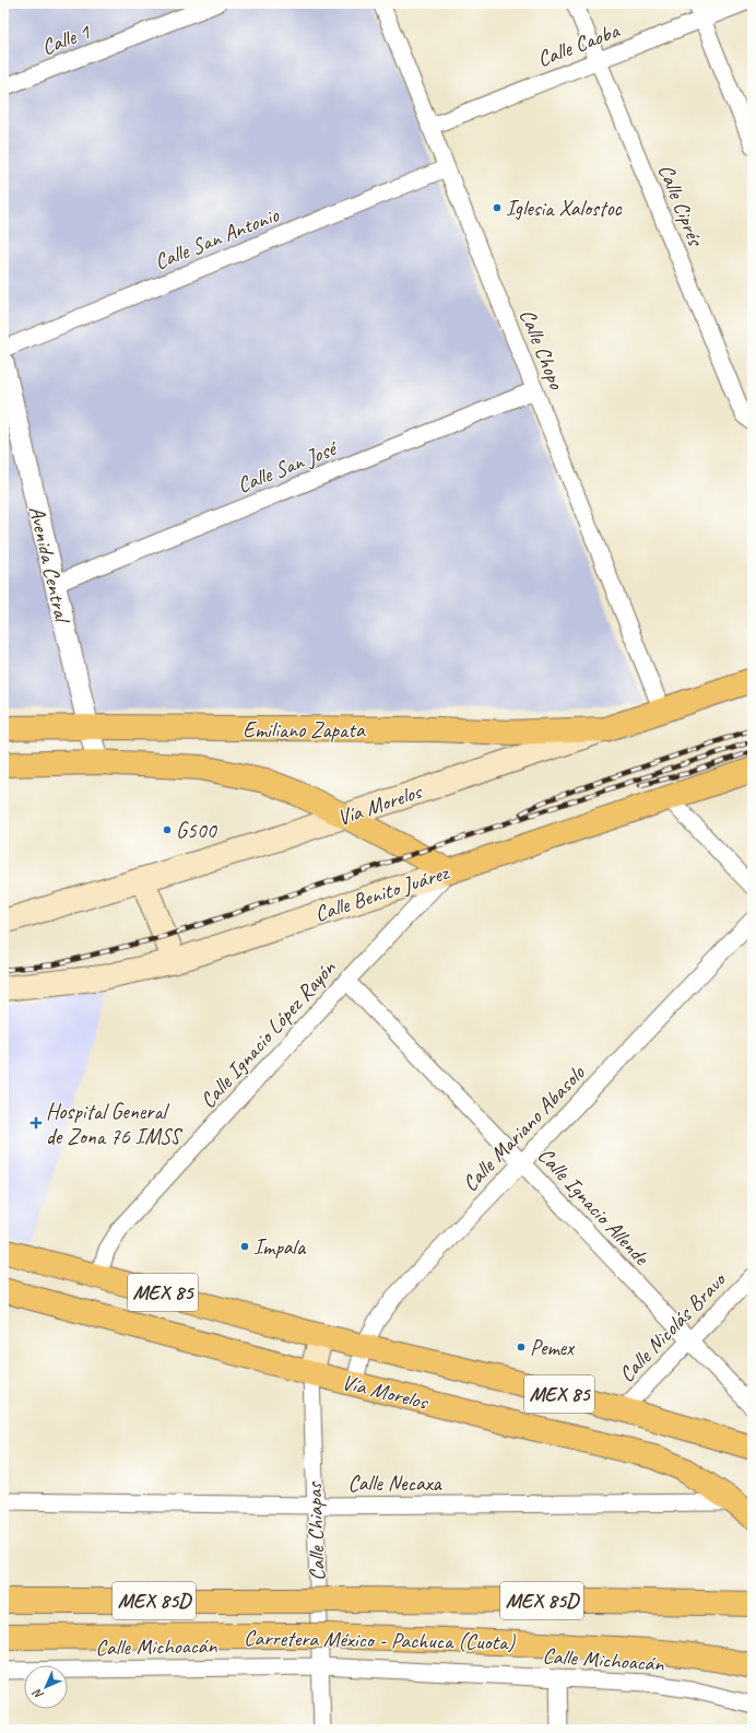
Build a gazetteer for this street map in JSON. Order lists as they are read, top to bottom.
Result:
{
  "streets": {
    "main road": [
      "Emiliano Zapata",
      "Vía Morelos",
      "Calle Benito Juárez",
      "MEX 85",
      "Calle Chiapas",
      "MEX 85D",
      "Carretera México - Pachuca (Cuota)"
    ],
    "street": [
      "Calle 1",
      "Calle Caoba",
      "Calle Ciprés",
      "Calle San Antonio",
      "Calle Chopo",
      "Calle San José",
      "Avenida Central",
      "Calle Ignacio López Rayón",
      "Calle Mariano Abasolo",
      "Calle Ignacio Allende",
      "Calle Nicolás Bravo",
      "Calle Necaxa",
      "Calle Michoacán"
    ]
  },
  "crossings": [
    ["Calle Caoba", "Calle Ciprés"],
    ["Calle Caoba", "Calle Chopo"],
    ["Calle San Antonio", "Calle Chopo"],
    ["Calle Chopo", "Calle San José"],
    ["Calle Chopo", "Vía Morelos"],
    ["Calle San José", "Avenida Central"],
    ["Avenida Central", "Emiliano Zapata"],
    ["Emiliano Zapata", "Vía Morelos"],
    ["Emiliano Zapata", "Calle Benito Juárez"],
    ["Emiliano Zapata", "Calle Ignacio López Rayón"],
    ["Vía Morelos", "Calle Ignacio López Rayón"],
    ["Vía Morelos", "Calle Mariano Abasolo"],
    ["Vía Morelos", "Calle Nicolás Bravo"],
    ["Vía Morelos", "Calle Necaxa"],
    ["Vía Morelos", "Calle Chiapas"],
    ["Calle Benito Juárez", "Calle Ignacio López Rayón"],
    ["Calle Ignacio López Rayón", "Calle Ignacio Allende"],
    ["Calle Mariano Abasolo", "Calle Ignacio Allende"],
    ["Calle Ignacio Allende", "Calle Nicolás Bravo"],
    ["Calle Necaxa", "Calle Chiapas"],
    ["Calle Chiapas", "Calle Michoacán"]
  ],
  "places": {
    "other": [
      "Iglesia Xalostoc",
      "G500",
      "Impala",
      "Pemex"
    ],
    "health": ["Hospital General de Zona 76 IMSS"]
  },
  "north": "bottom left"
}
